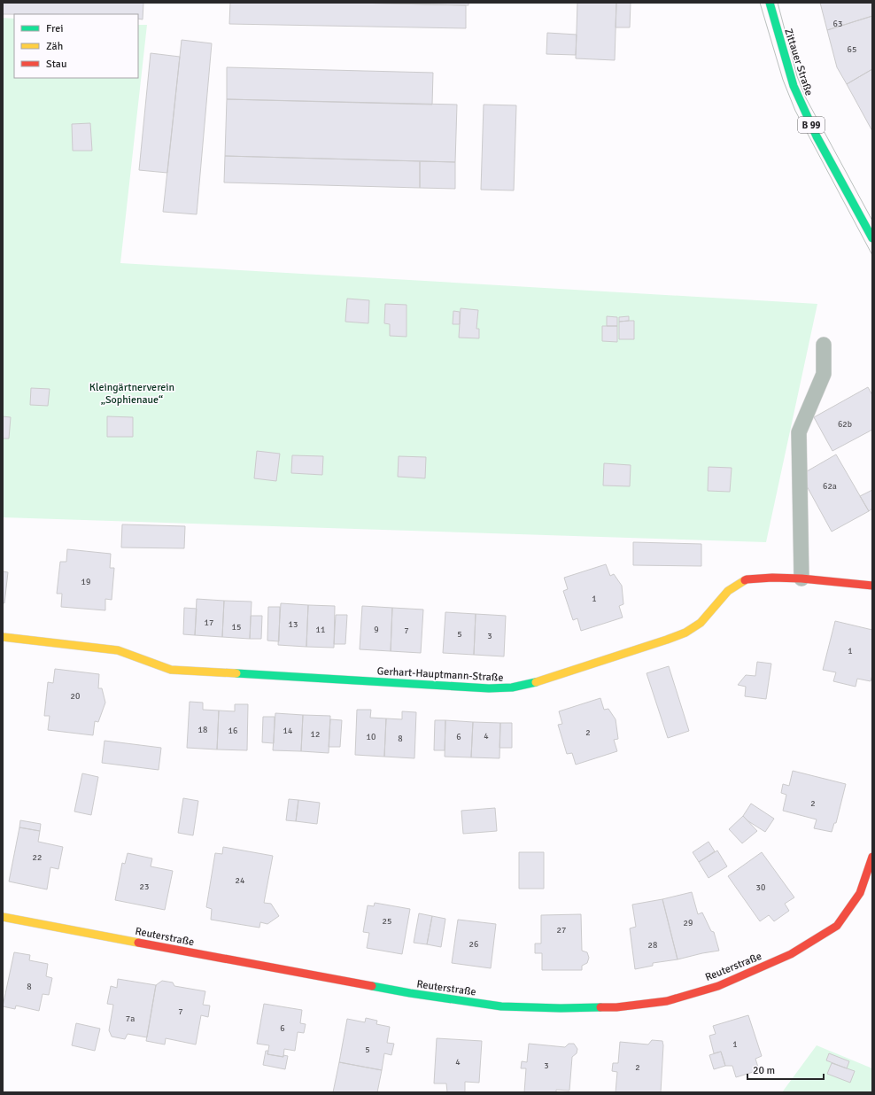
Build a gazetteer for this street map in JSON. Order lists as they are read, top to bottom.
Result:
{
  "streets": {
    "street": [
      "Zittauer Straße",
      "B 99",
      "Gerhart-Hauptmann-Straße",
      "Reuterstraße"
    ]
  },
  "parks": ["Kleingärtnerverein „Sophienaue“"],
  "house_numbers": [
    "63",
    "65",
    "62b",
    "62a",
    "19",
    "1",
    "17",
    "13",
    "15",
    "11",
    "9",
    "7",
    "5",
    "3",
    "1",
    "20",
    "18",
    "16",
    "14",
    "2",
    "12",
    "4",
    "10",
    "6",
    "8",
    "2",
    "22",
    "24",
    "23",
    "30",
    "25",
    "29",
    "27",
    "26",
    "28",
    "8",
    "7",
    "7a",
    "6",
    "1",
    "5",
    "4",
    "3",
    "2"
  ],
  "legend": ["Frei", "Zäh", "Stau"],
  "scale_bar": "20 m"
}
